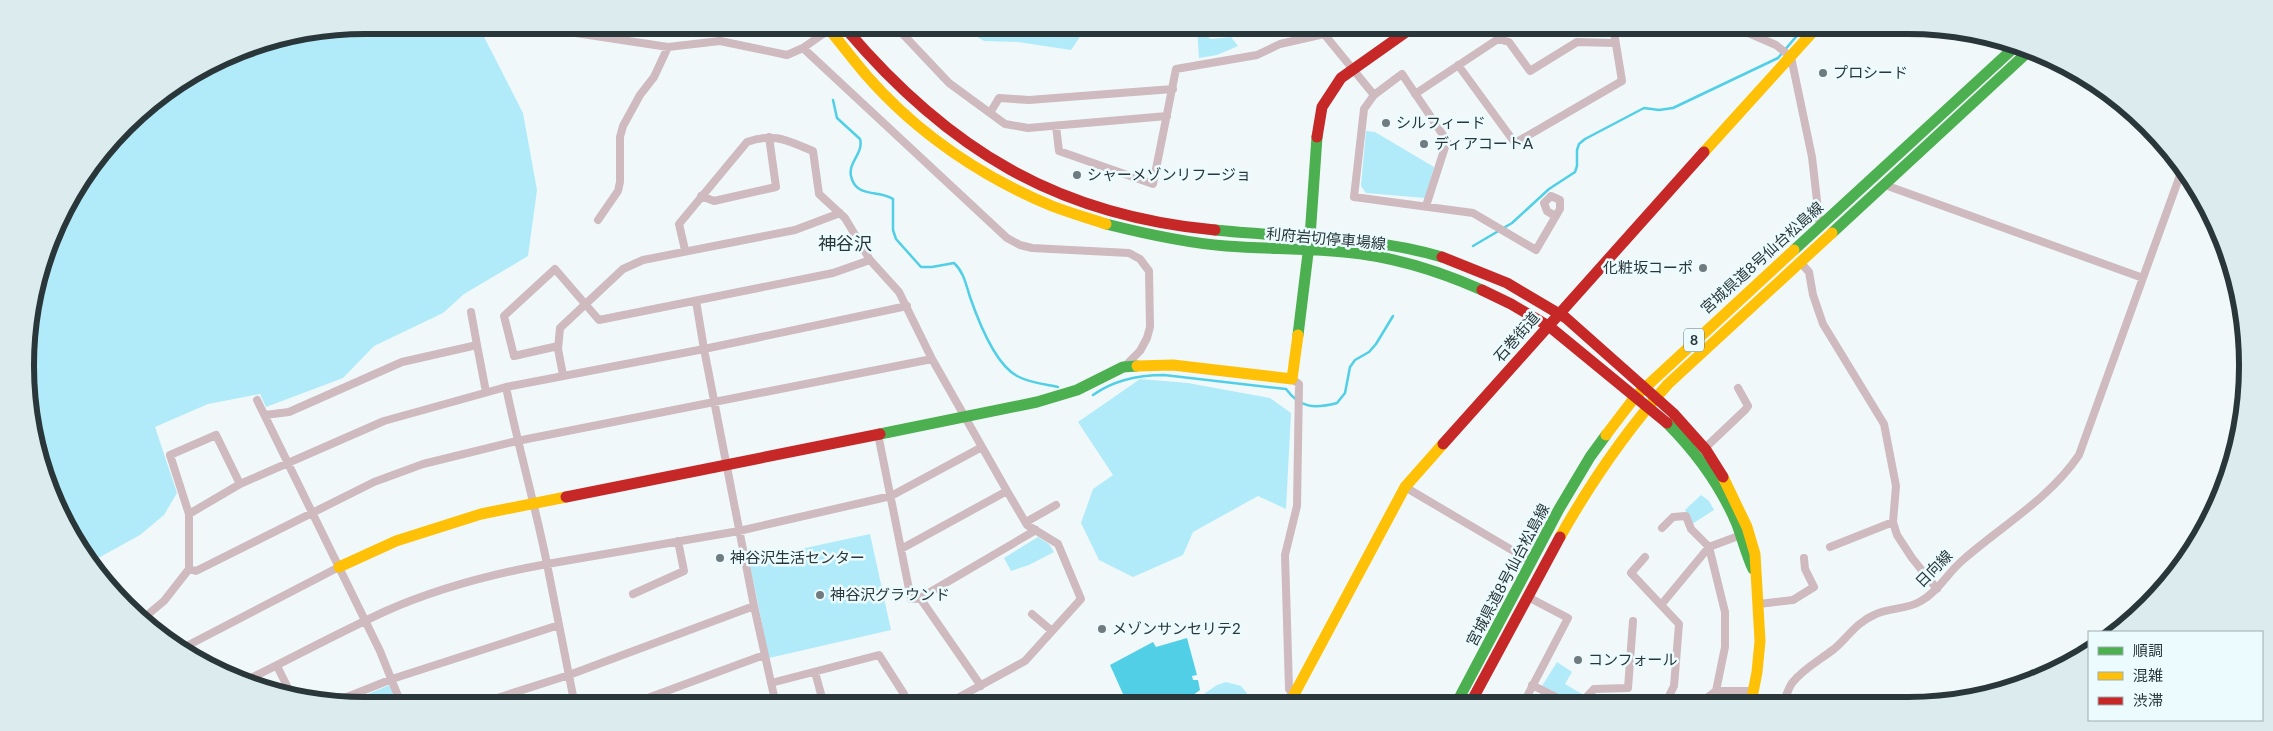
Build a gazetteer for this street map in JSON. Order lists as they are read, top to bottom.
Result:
{
  "streets": {
    "main road": [
      "利府岩切停車場線",
      "宮城県道8号仙台松島線",
      "石巻街道",
      "8"
    ],
    "street": ["日向線"]
  },
  "crossings": [
    ["利府岩切停車場線", "宮城県道8号仙台松島線"],
    ["利府岩切停車場線", "石巻街道"]
  ],
  "districts": ["神谷沢"],
  "places": [
    "プロシード",
    "シルフィード",
    "ディアコートA",
    "シャーメゾンリフージョ",
    "化粧坂コーポ",
    "神谷沢生活センター",
    "神谷沢グラウンド",
    "メゾンサンセリテ2",
    "コンフォール"
  ],
  "legend": ["順調", "混雑", "渋滞"]
}
